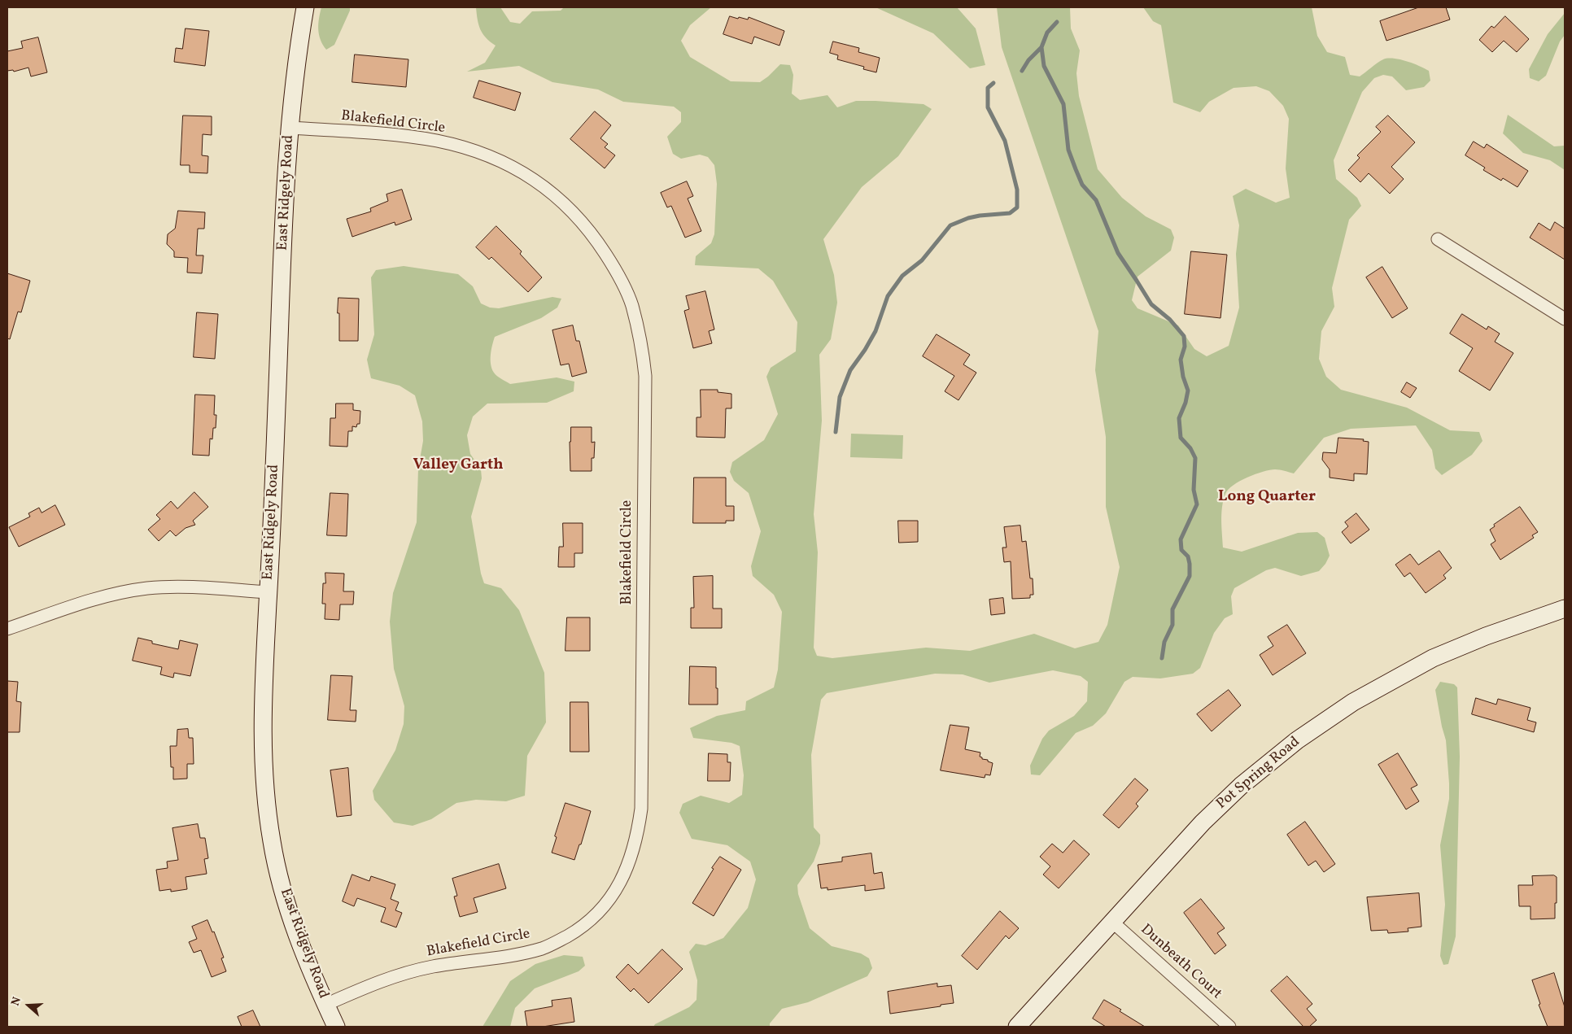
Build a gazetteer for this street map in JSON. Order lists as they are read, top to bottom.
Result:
{
  "streets": {
    "street": [
      "Blakefield Circle",
      "East Ridgely Road",
      "Pot Spring Road",
      "Dunbeath Court"
    ]
  },
  "crossings": [
    ["Blakefield Circle", "East Ridgely Road"],
    ["Pot Spring Road", "Dunbeath Court"]
  ],
  "districts": ["Valley Garth", "Long Quarter"],
  "north": "left"
}
